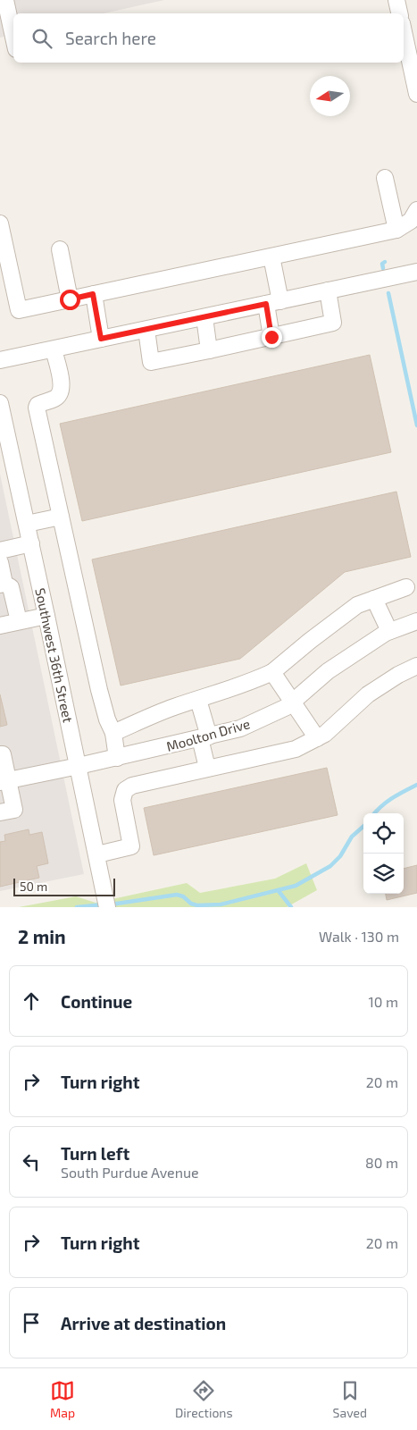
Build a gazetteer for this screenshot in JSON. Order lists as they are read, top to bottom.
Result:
{
  "streets": {
    "street": ["Southwest 36th Street", "Moolton Drive"]
  },
  "crossings": [
    ["Southwest 36th Street", "Moolton Drive"]
  ],
  "scale_bar": "50 m",
  "north": "left",
  "page": {
    "search": "Search here",
    "scale": "50 m",
    "heading": ["2 min", "Walk · 130 m"],
    "list": [
      ["Continue", "10 m"],
      ["Turn right", "20 m"],
      ["Turn left", "South Purdue Avenue", "80 m"],
      ["Turn right", "20 m"],
      "Arrive at destination"
    ],
    "nav": ["Map", "Directions", "Saved"]
  }
}
